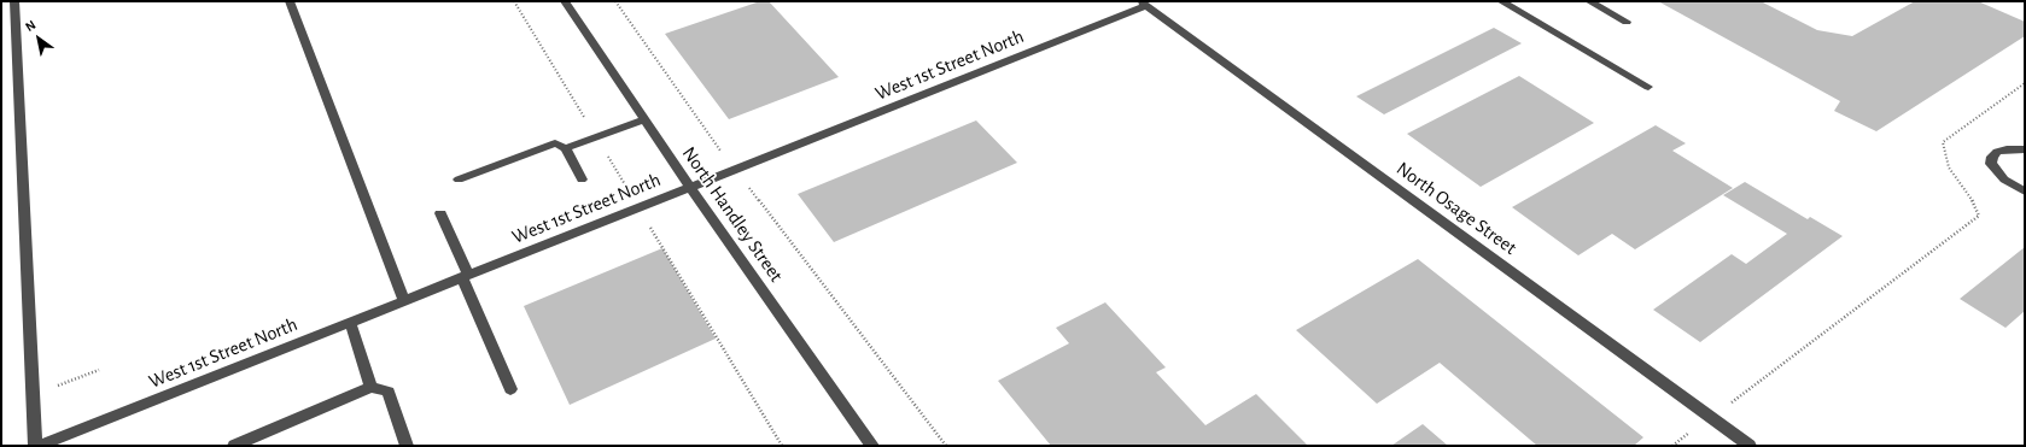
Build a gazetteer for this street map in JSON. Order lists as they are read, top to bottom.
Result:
{
  "streets": {
    "street": ["West 1st Street North", "North Osage Street", "North Handley Street"]
  },
  "crossings": [
    ["West 1st Street North", "North Osage Street"],
    ["West 1st Street North", "North Handley Street"]
  ],
  "north": "top left"
}
